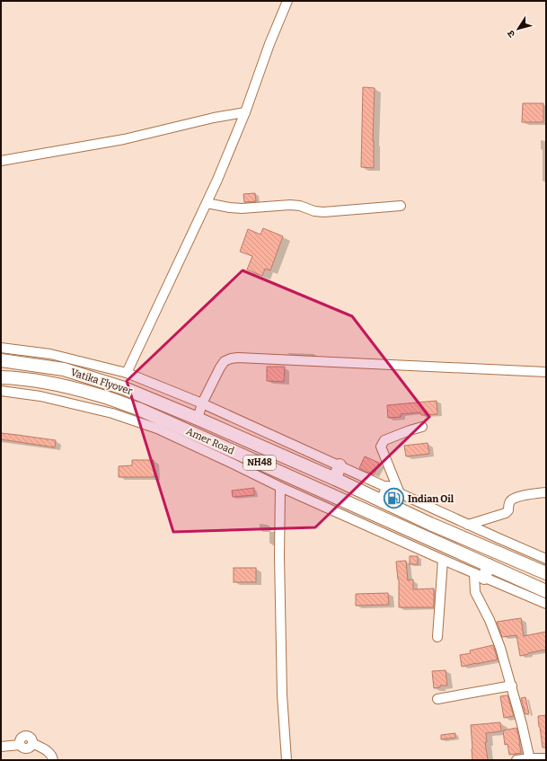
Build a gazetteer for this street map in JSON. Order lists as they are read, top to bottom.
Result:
{
  "streets": {
    "highway": ["Vatika Flyover", "Amer Road", "NH48"]
  },
  "crossings": [
    ["Vatika Flyover", "NH48"],
    ["Amer Road", "NH48"]
  ],
  "places": {
    "fuel station": ["Indian Oil"]
  },
  "north": "bottom left"
}
